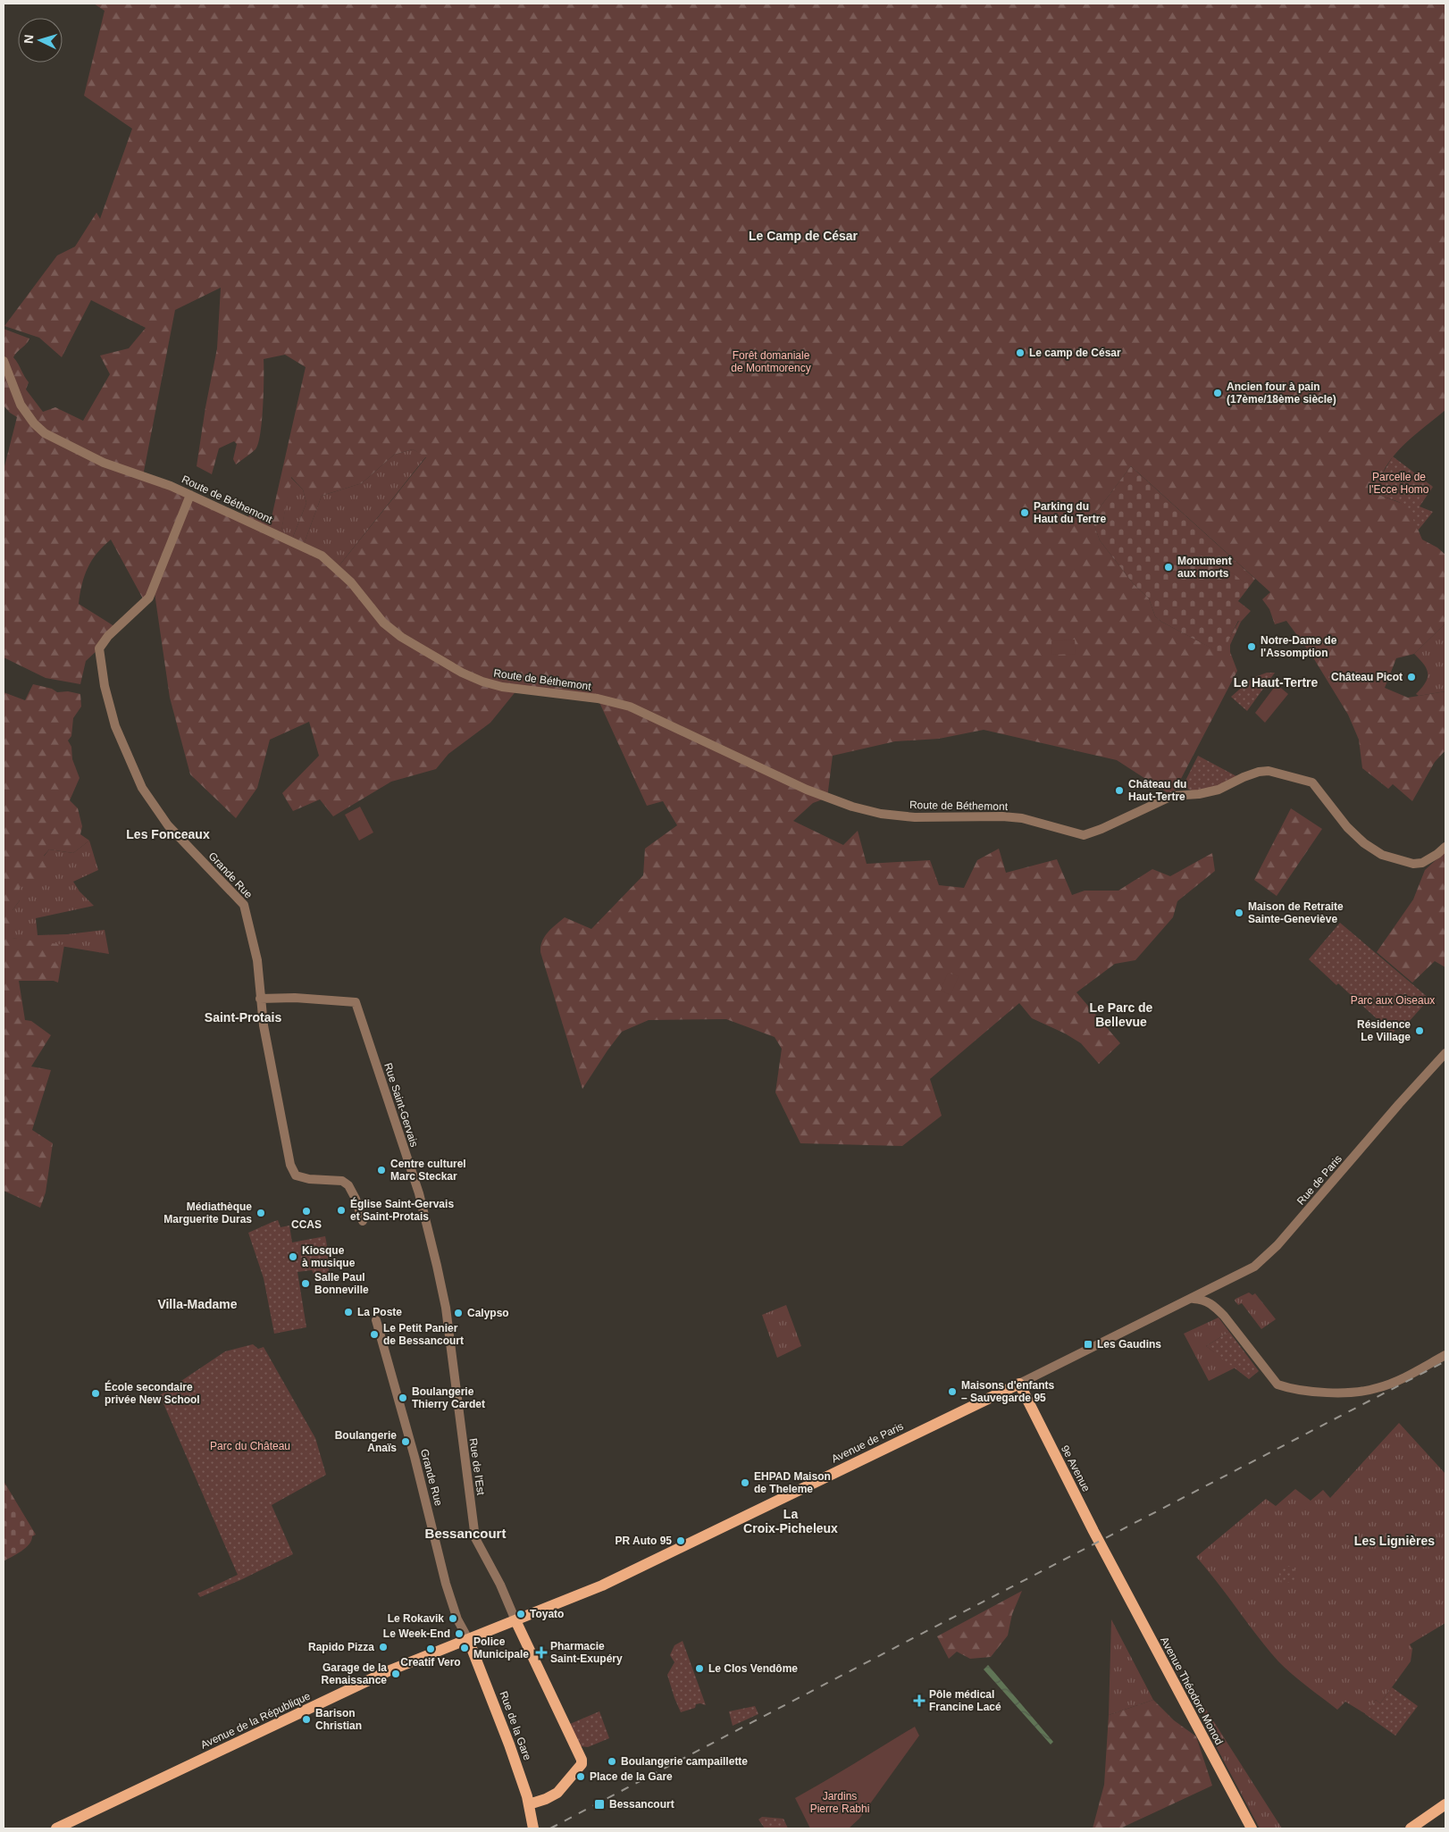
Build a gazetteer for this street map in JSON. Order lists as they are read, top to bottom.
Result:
{
  "streets": {
    "main road": [
      "Avenue de Paris",
      "9e Avenue",
      "Avenue Théodore Monod",
      "Avenue de la République",
      "Rue de la Gare"
    ],
    "street": [
      "Route de Béthemont",
      "Grande Rue",
      "Rue Saint-Gervais",
      "Rue de Paris",
      "Rue de l'Est"
    ]
  },
  "crossings": [
    ["Route de Béthemont", "Grande Rue"],
    ["Grande Rue", "Rue Saint-Gervais"],
    ["Grande Rue", "Avenue de Paris"],
    ["Grande Rue", "Avenue de la République"],
    ["Grande Rue", "Rue de la Gare"],
    ["Rue Saint-Gervais", "Rue de l'Est"],
    ["Rue de Paris", "Avenue de Paris"],
    ["Avenue de Paris", "Rue de l'Est"],
    ["Avenue de Paris", "9e Avenue"],
    ["Avenue de Paris", "Avenue de la République"],
    ["Avenue de Paris", "Rue de la Gare"],
    ["9e Avenue", "Avenue Théodore Monod"],
    ["Avenue de la République", "Rue de la Gare"]
  ],
  "districts": [
    "Le Camp de César",
    "Le Haut-Tertre",
    "Les Fonceaux",
    "Le Parc de Bellevue",
    "Saint-Protais",
    "Villa-Madame",
    "La Croix-Picheleux",
    "Bessancourt",
    "Les Lignières"
  ],
  "parks": [
    "Forêt domaniale de Montmorency",
    "Parcelle de l'Ecce Homo",
    "Parc aux Oiseaux",
    "Parc du Château",
    "Jardins Pierre Rabhi"
  ],
  "places": {
    "other": [
      "Le camp de César",
      "Ancien four à pain (17ème/18ème siècle)",
      "Parking du Haut du Tertre",
      "Monument aux morts",
      "Notre-Dame de l'Assomption",
      "Château Picot",
      "Château du Haut-Tertre",
      "Maison de Retraite Sainte-Geneviève",
      "Résidence Le Village",
      "Centre culturel Marc Steckar",
      "Église Saint-Gervais et Saint-Protais",
      "CCAS",
      "Médiathèque Marguerite Duras",
      "Kiosque à musique",
      "Salle Paul Bonneville",
      "La Poste",
      "Calypso",
      "Le Petit Panier de Bessancourt",
      "Maisons d'enfants – Sauvegarde 95",
      "École secondaire privée New School",
      "Boulangerie Thierry Cardet",
      "Boulangerie Anaïs",
      "EHPAD Maison de Theleme",
      "PR Auto 95",
      "Toyato",
      "Le Rokavik",
      "Le Week-End",
      "Rapido Pizza",
      "Police Municipale",
      "Creatif Vero",
      "Le Clos Vendôme",
      "Garage de la Renaissance",
      "Barison Christian",
      "Boulangerie campaillette",
      "Place de la Gare"
    ],
    "transit": ["Les Gaudins", "Bessancourt"],
    "health": ["Pharmacie Saint-Exupéry", "Pôle médical Francine Lacé"]
  },
  "north": "left"
}
